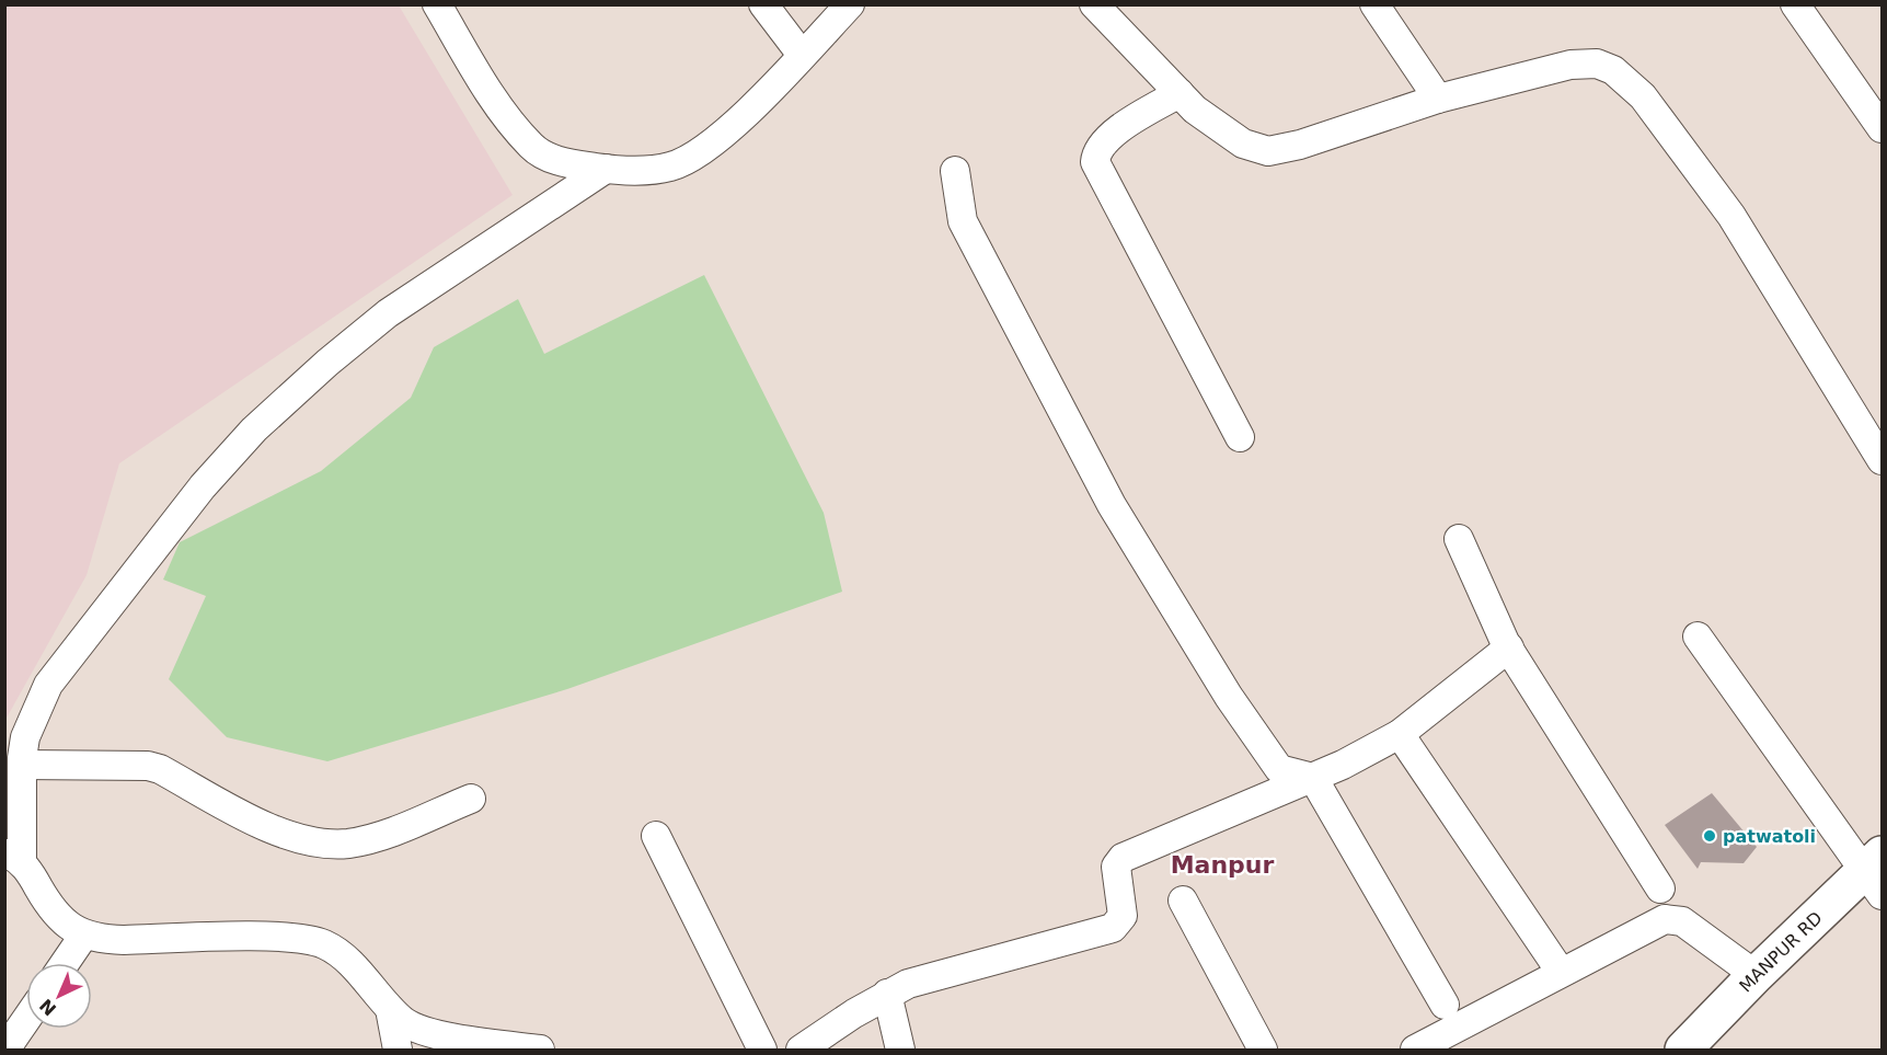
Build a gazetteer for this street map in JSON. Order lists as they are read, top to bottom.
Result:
{
  "streets": {
    "main road": ["MANPUR RD"]
  },
  "districts": ["Manpur"],
  "places": ["patwatoli"],
  "north": "bottom left"
}
